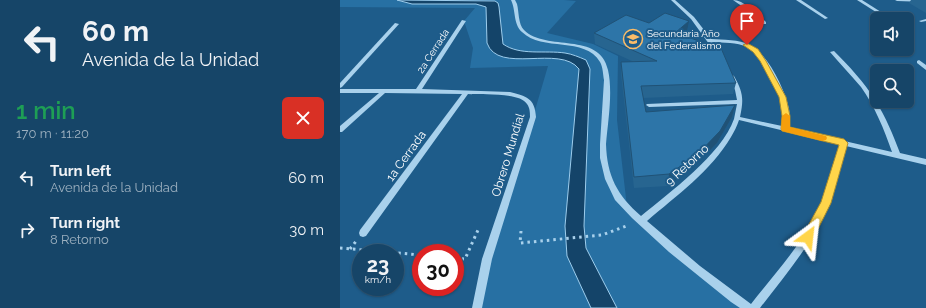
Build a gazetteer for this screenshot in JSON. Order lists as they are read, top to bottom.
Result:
{
  "streets": {
    "street": [
      "2a Cerrada",
      "Obrero Mundial",
      "1a Cerrada",
      "9 Retorno"
    ]
  },
  "crossings": [
    ["2a Cerrada", "Obrero Mundial"],
    ["Obrero Mundial", "1a Cerrada"]
  ],
  "places": {
    "school or university": ["Secundaria Año del Federalismo"]
  },
  "page": {
    "turn": ["60 m", "Avenida de la Unidad"],
    "heading": ["1 min", "170 m · 11:20"],
    "list": [
      {
        "name": "Turn left",
        "note": "Avenida de la Unidad",
        "value": "60 m"
      },
      {
        "name": "Turn right",
        "note": "8 Retorno",
        "value": "30 m"
      }
    ],
    "speed": "23 km/h",
    "limit": "30"
  }
}
